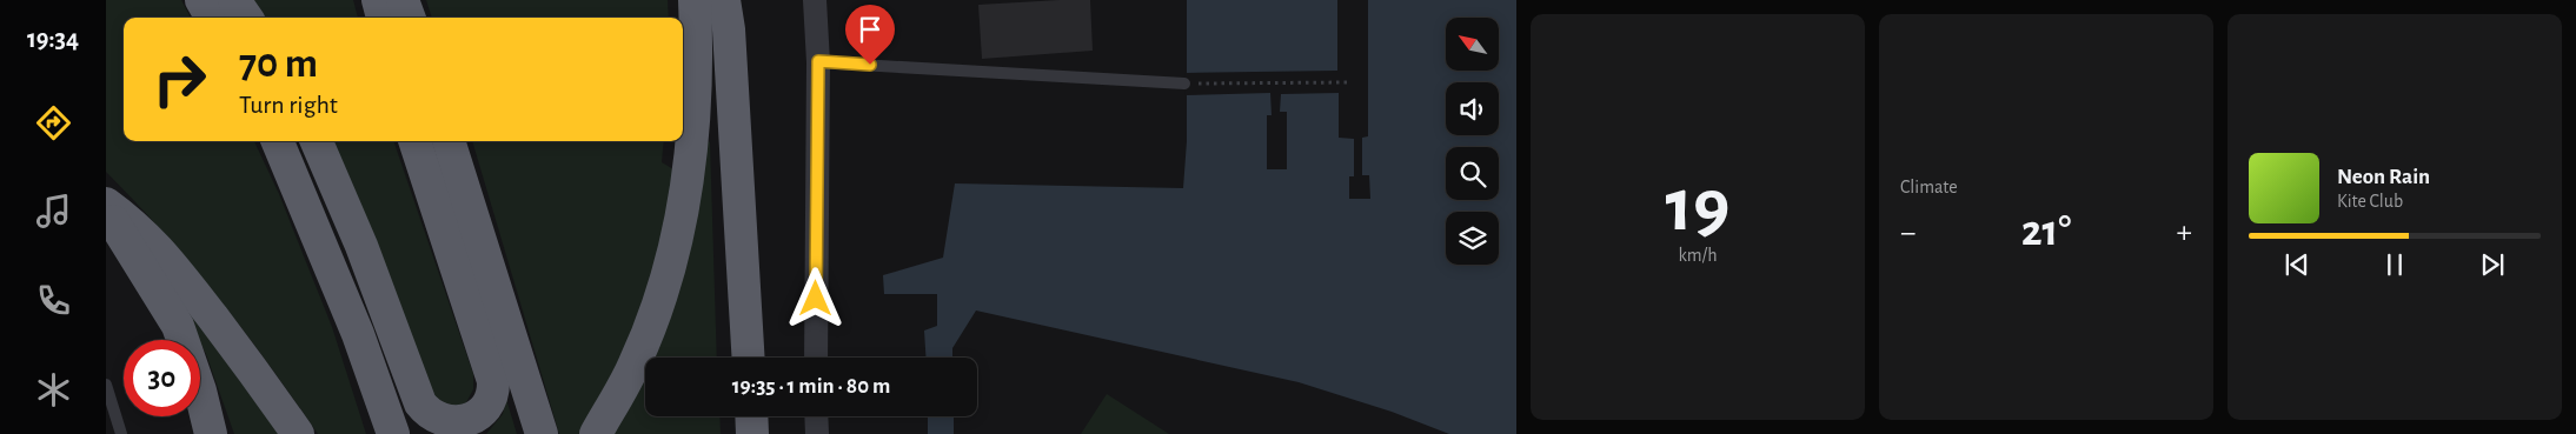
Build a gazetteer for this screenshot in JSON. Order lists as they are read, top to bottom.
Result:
{
  "north": "top left",
  "page": {
    "tabs": "19:34",
    "tile": [
      ["19", "km/h"],
      "Climate"
    ],
    "turn": ["70 m", "Turn right"],
    "song": ["Neon Rain", "Kite Club"],
    "heat": ["−", "21°", "+"],
    "limit": "30",
    "trip": "19:35 · 1 min · 80 m"
  }
}
